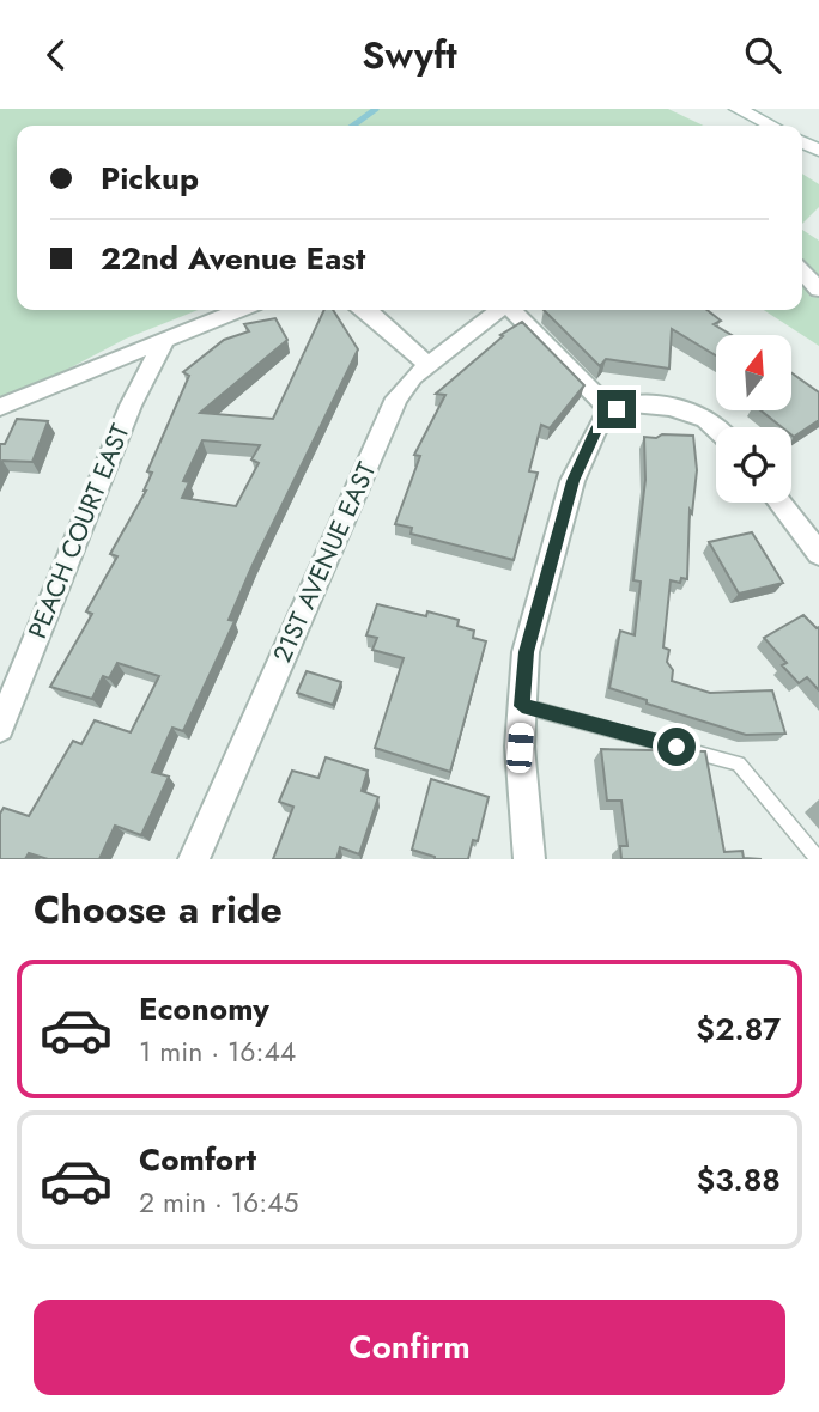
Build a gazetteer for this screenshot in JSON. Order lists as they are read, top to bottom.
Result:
{
  "streets": {
    "street": ["PEACH COURT EAST", "21ST AVENUE EAST"]
  },
  "north": "top",
  "page": {
    "header": "Swyft",
    "banner": ["Pickup", "22nd Avenue East"],
    "heading": "Choose a ride",
    "list": [
      {
        "name": "Economy",
        "note": "1 min · 16:44",
        "value": "$2.87"
      },
      {
        "name": "Comfort",
        "note": "2 min · 16:45",
        "value": "$3.88"
      }
    ],
    "buttons": "Confirm"
  }
}
